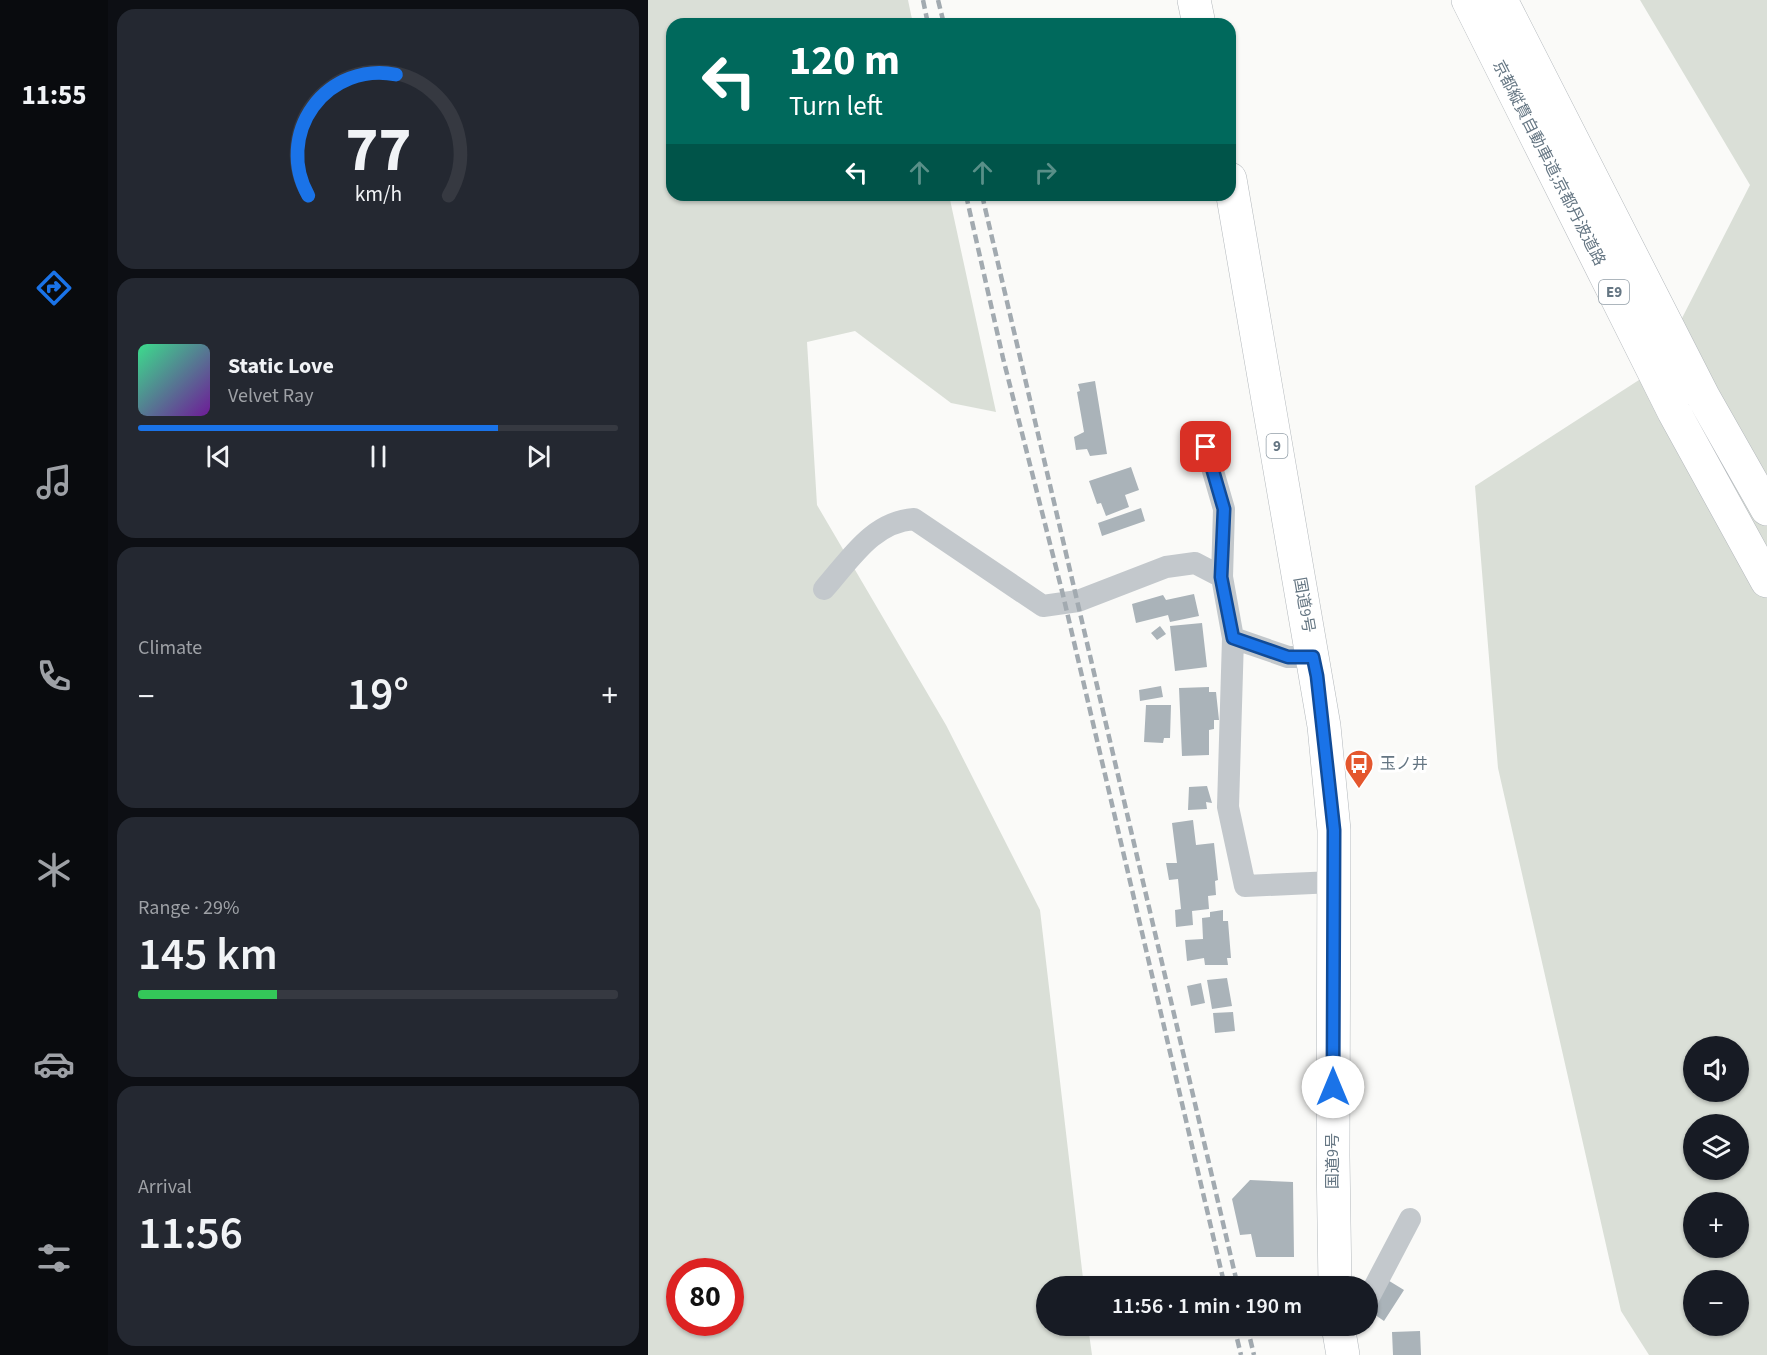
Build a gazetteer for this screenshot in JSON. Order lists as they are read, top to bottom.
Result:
{
  "streets": {
    "highway": [
      "京都縦貫自動車道;京都丹波道路",
      "E9",
      "9",
      "国道9号"
    ]
  },
  "places": {
    "bus stop": ["玉ノ井"]
  },
  "page": {
    "tabs": "11:55",
    "turn": ["120 m", "Turn left"],
    "song": ["Static Love", "Velvet Ray"],
    "tile": [
      "Climate",
      ["Range · 29%", "145 km"],
      ["Arrival", "11:56"]
    ],
    "heat": ["−", "19°", "+"],
    "map_buttons": ["+", "−"],
    "limit": "80",
    "trip": "11:56 · 1 min · 190 m",
    "gauge": ["77", "km/h"]
  }
}
